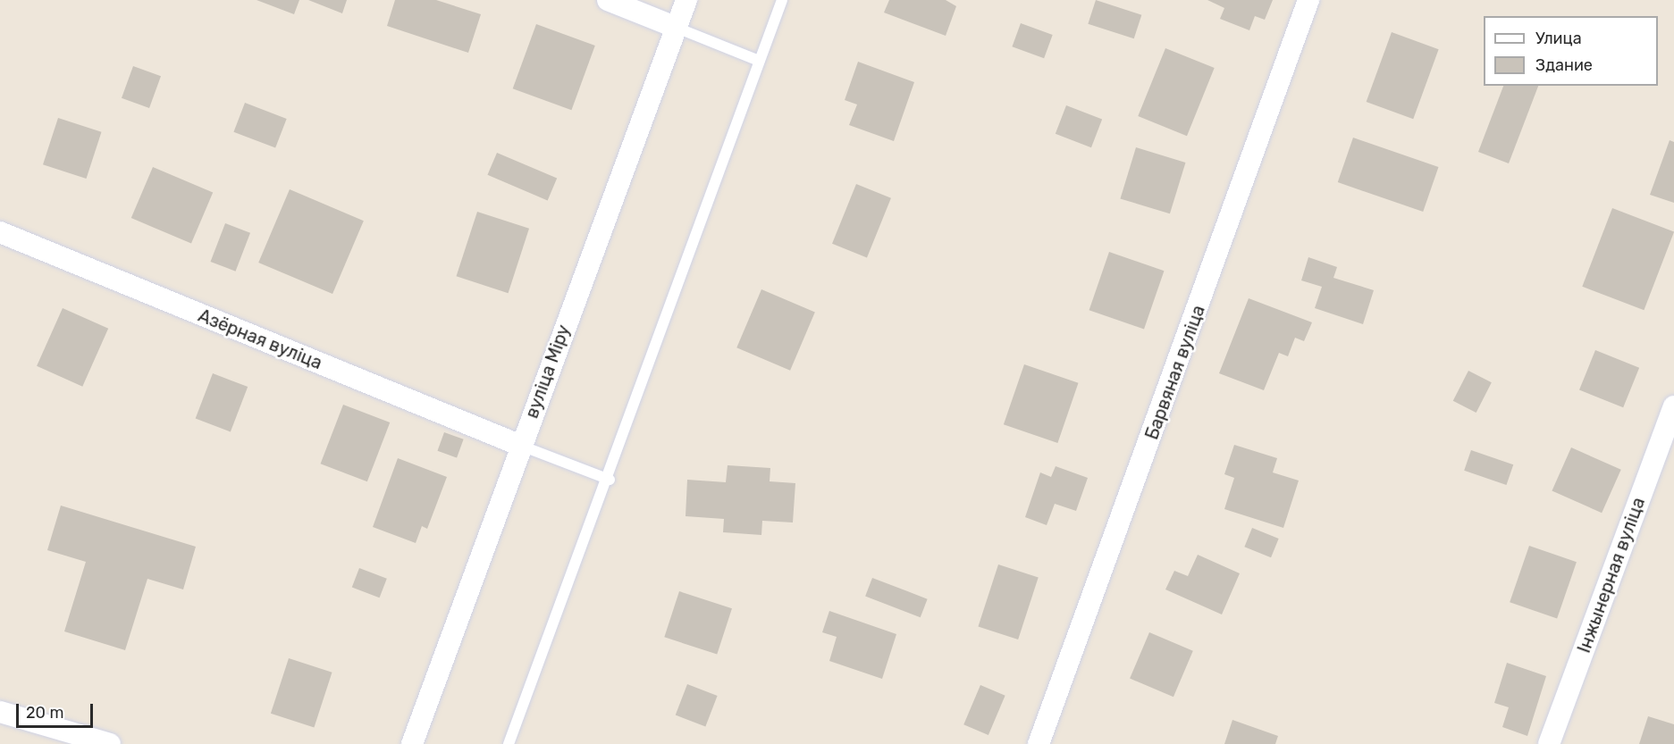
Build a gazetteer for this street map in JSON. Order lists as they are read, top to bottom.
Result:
{
  "streets": {
    "street": [
      "Азёрная вуліца",
      "вуліца Міру",
      "Барвяная вуліца",
      "Інжынерная вуліца"
    ]
  },
  "crossings": [
    ["Азёрная вуліца", "вуліца Міру"]
  ],
  "legend": ["Улица", "Здание"],
  "scale_bar": "20 m"
}
